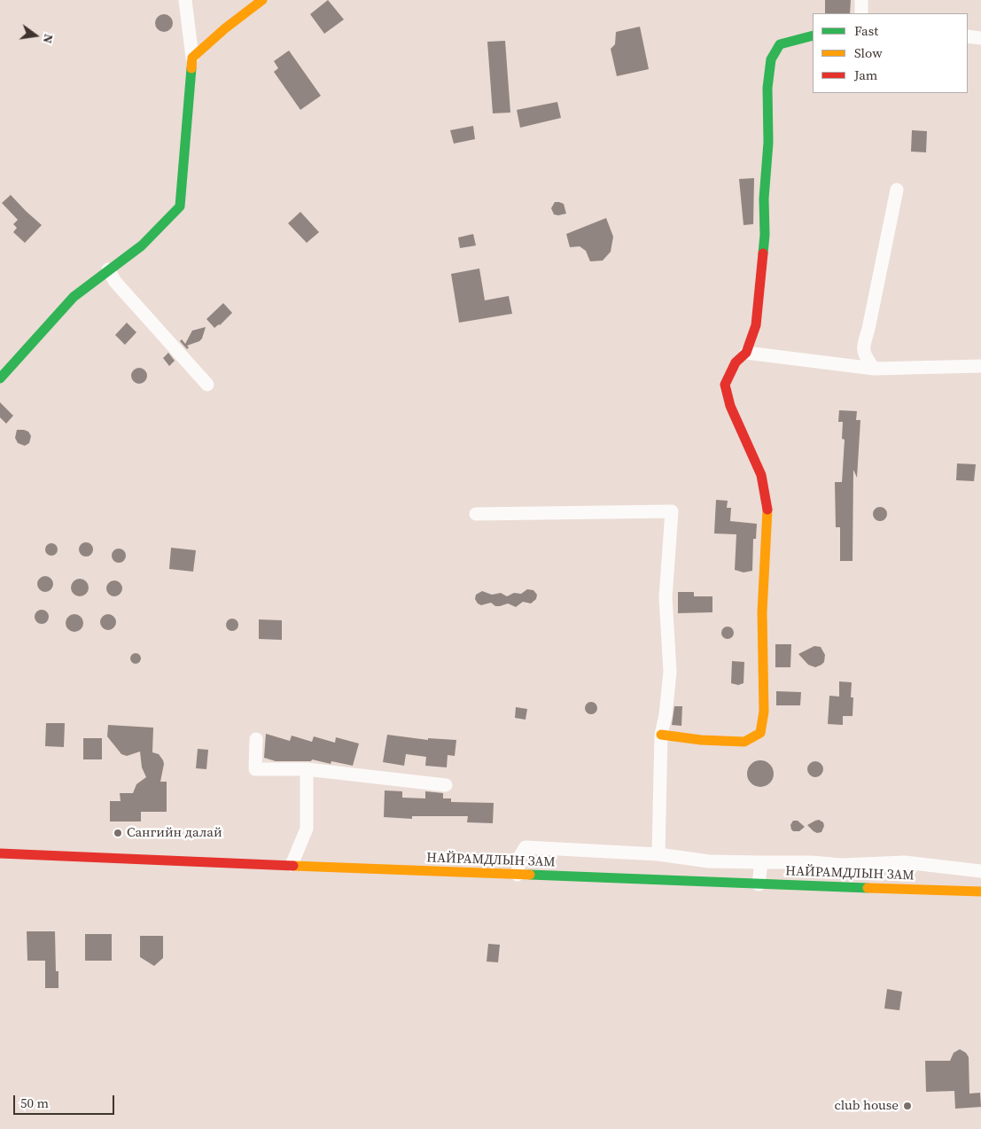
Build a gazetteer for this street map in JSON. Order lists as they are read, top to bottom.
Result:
{
  "streets": {
    "street": ["НАЙРАМДЛЫН ЗАМ"]
  },
  "places": ["Сангийн далай", "club house"],
  "legend": ["Fast", "Slow", "Jam"],
  "scale_bar": "50 m",
  "north": "right"
}
